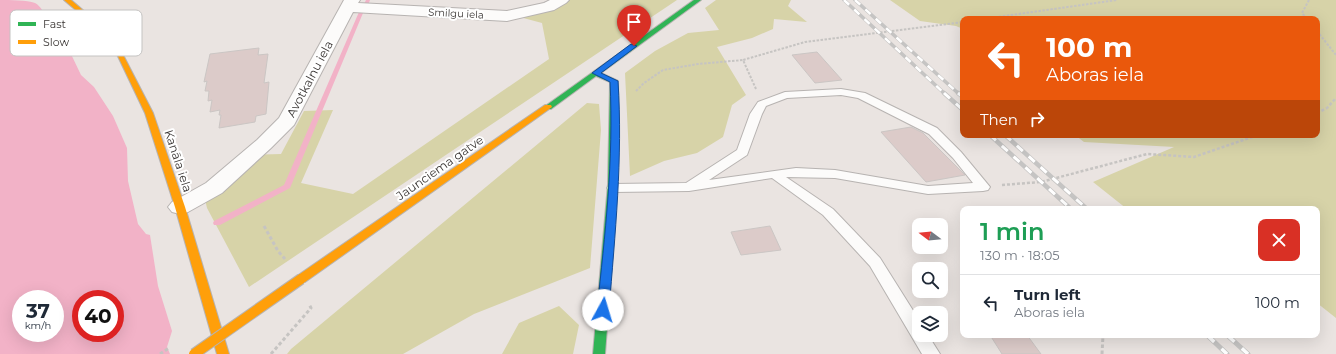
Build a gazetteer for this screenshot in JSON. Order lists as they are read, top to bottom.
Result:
{
  "streets": {
    "street": [
      "Smilgu iela",
      "Avotkalnu iela",
      "Kanāla iela",
      "Jaunciema gatve"
    ]
  },
  "crossings": [
    ["Smilgu iela", "Avotkalnu iela"],
    ["Avotkalnu iela", "Kanāla iela"]
  ],
  "legend": ["Fast", "Slow"],
  "north": "left",
  "page": {
    "turn": ["100 m", "Aboras iela"],
    "then": "Then",
    "heading": ["1 min", "130 m · 18:05"],
    "list": [
      {
        "name": "Turn left",
        "note": "Aboras iela",
        "value": "100 m"
      }
    ],
    "speed": "37 km/h",
    "limit": "40"
  }
}
